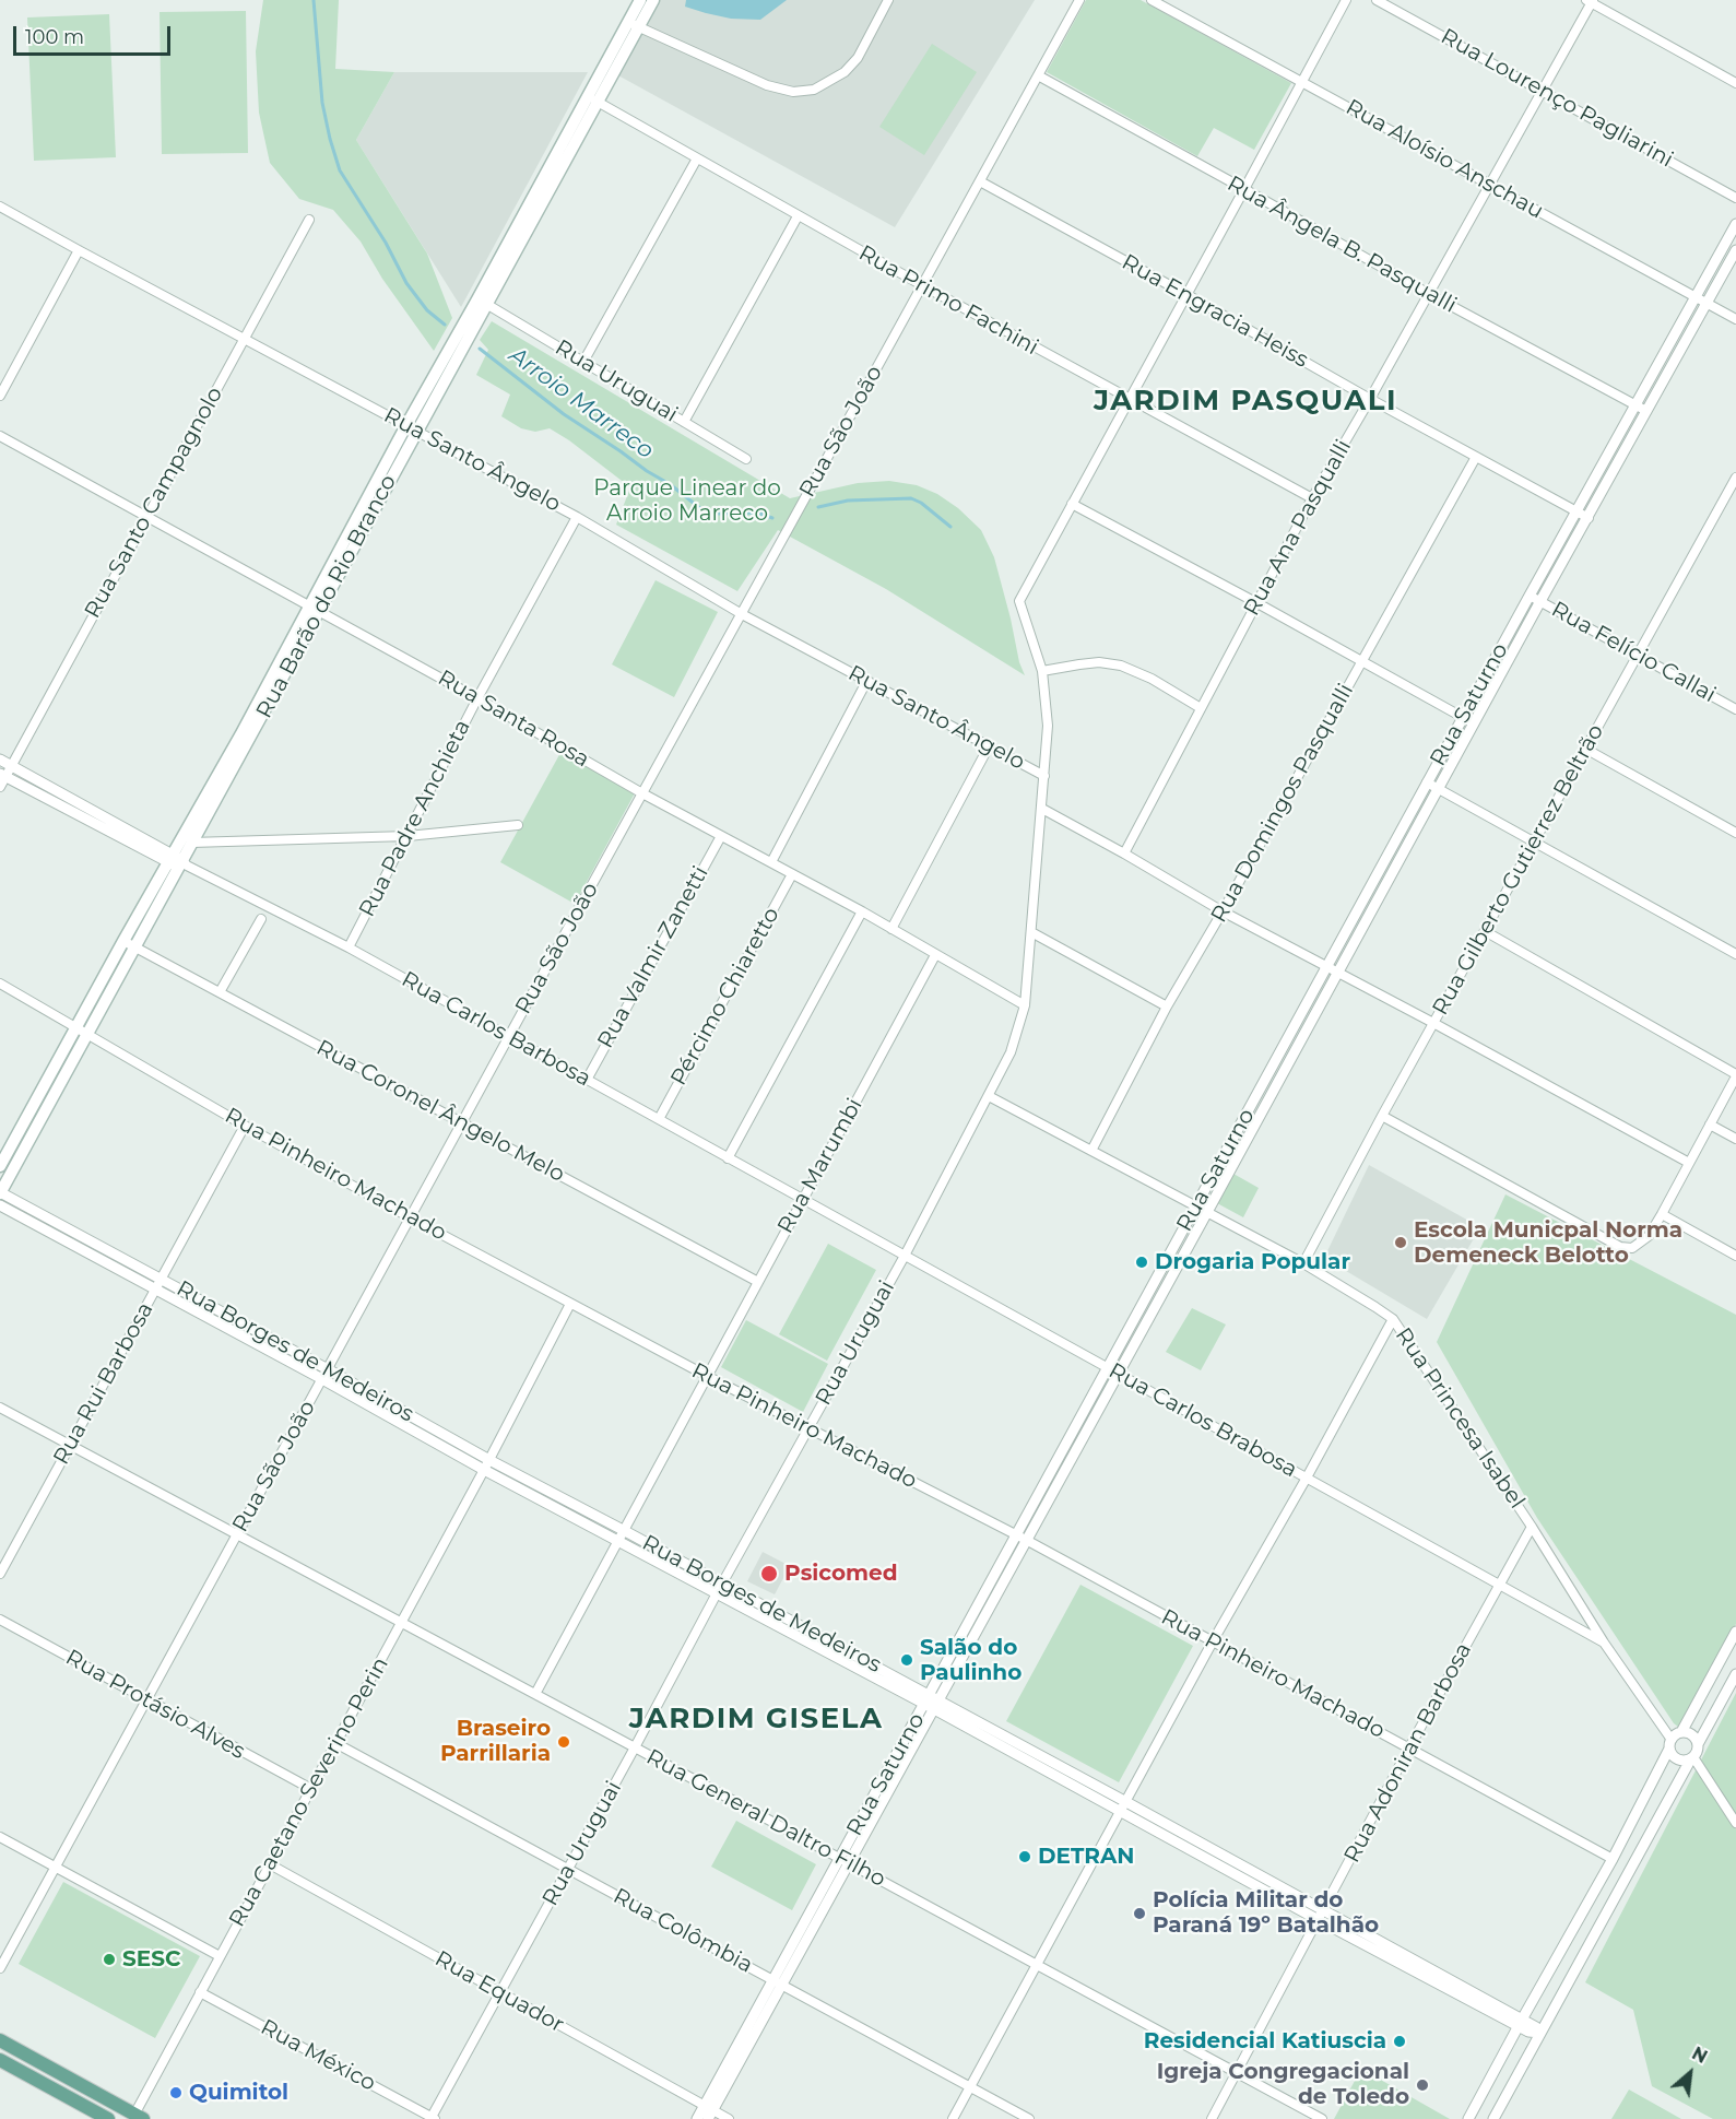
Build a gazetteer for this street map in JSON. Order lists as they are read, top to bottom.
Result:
{
  "streets": {
    "main road": ["Rua Barão do Rio Branco"],
    "street": [
      "Rua Lourenço Pagliarini",
      "Rua Aloísio Anschau",
      "Rua Ângela B. Pasqualli",
      "Rua Primo Fachini",
      "Rua Engracia Heiss",
      "Rua Uruguai",
      "Rua São João",
      "Rua Santo Ângelo",
      "Rua Santo Campagnolo",
      "Rua Ana Pasqualli",
      "Rua Felício Callai",
      "Rua Saturno",
      "Rua Santa Rosa",
      "Rua Domingos Pasqualli",
      "Rua Padre Anchieta",
      "Rua Gilberto Gutierrez Beltrão",
      "Rua Valmir Zanetti",
      "Pércimo Chiaretto",
      "Rua Carlos Barbosa",
      "Rua Coronel Ângelo Melo",
      "Rua Marumbi",
      "Rua Pinheiro Machado",
      "Rua Borges de Medeiros",
      "Rua Rui Barbosa",
      "Rua Princesa Isabel",
      "Rua Carlos Brabosa",
      "Rua Protásio Alves",
      "Rua Adoniran Barbosa",
      "Rua Caetano Severino Perin",
      "Rua General Daltro Filho",
      "Rua Colômbia",
      "Rua Equador",
      "Rua México"
    ]
  },
  "crossings": [
    ["Rua Lourenço Pagliarini", "Rua Ana Pasqualli"],
    ["Rua Aloísio Anschau", "Rua Ana Pasqualli"],
    ["Rua Aloísio Anschau", "Rua Saturno"],
    ["Rua Ângela B. Pasqualli", "Rua São João"],
    ["Rua Ângela B. Pasqualli", "Rua Ana Pasqualli"],
    ["Rua Ângela B. Pasqualli", "Rua Saturno"],
    ["Rua Primo Fachini", "Rua São João"],
    ["Rua Primo Fachini", "Rua Ana Pasqualli"],
    ["Rua Primo Fachini", "Rua Barão do Rio Branco"],
    ["Rua Engracia Heiss", "Rua São João"],
    ["Rua Engracia Heiss", "Rua Ana Pasqualli"],
    ["Rua Engracia Heiss", "Rua Saturno"],
    ["Rua Engracia Heiss", "Rua Domingos Pasqualli"],
    ["Rua Uruguai", "Rua Santo Ângelo"],
    ["Rua Uruguai", "Rua Barão do Rio Branco"],
    ["Rua Uruguai", "Rua Santa Rosa"],
    ["Rua Uruguai", "Rua Pinheiro Machado"],
    ["Rua Uruguai", "Rua Borges de Medeiros"],
    ["Rua Uruguai", "Rua Princesa Isabel"],
    ["Rua Uruguai", "Rua Carlos Brabosa"],
    ["Rua Uruguai", "Rua General Daltro Filho"],
    ["Rua Uruguai", "Rua Colômbia"],
    ["Rua Uruguai", "Rua Equador"],
    ["Rua Uruguai", "Rua México"],
    ["Rua São João", "Rua Santo Ângelo"],
    ["Rua São João", "Rua Santa Rosa"],
    ["Rua São João", "Rua Carlos Barbosa"],
    ["Rua São João", "Rua Coronel Ângelo Melo"],
    ["Rua São João", "Rua Pinheiro Machado"],
    ["Rua São João", "Rua Borges de Medeiros"],
    ["Rua São João", "Rua Protásio Alves"],
    ["Rua São João", "Rua General Daltro Filho"],
    ["Rua Santo Ângelo", "Rua Santo Campagnolo"],
    ["Rua Santo Ângelo", "Rua Barão do Rio Branco"],
    ["Rua Santo Ângelo", "Rua Padre Anchieta"],
    ["Rua Santo Campagnolo", "Rua Santa Rosa"],
    ["Rua Santo Campagnolo", "Rua Carlos Barbosa"],
    ["Rua Barão do Rio Branco", "Rua Santa Rosa"],
    ["Rua Barão do Rio Branco", "Rua Carlos Barbosa"],
    ["Rua Barão do Rio Branco", "Rua Coronel Ângelo Melo"],
    ["Rua Barão do Rio Branco", "Rua Pinheiro Machado"],
    ["Rua Barão do Rio Branco", "Rua Borges de Medeiros"],
    ["Rua Felício Callai", "Rua Saturno"],
    ["Rua Felício Callai", "Rua Gilberto Gutierrez Beltrão"],
    ["Rua Saturno", "Rua Pinheiro Machado"],
    ["Rua Saturno", "Rua Borges de Medeiros"],
    ["Rua Saturno", "Rua Princesa Isabel"],
    ["Rua Saturno", "Rua Carlos Brabosa"],
    ["Rua Saturno", "Rua General Daltro Filho"],
    ["Rua Saturno", "Rua Colômbia"],
    ["Rua Saturno", "Rua Equador"],
    ["Rua Santa Rosa", "Rua Padre Anchieta"],
    ["Rua Santa Rosa", "Rua Valmir Zanetti"],
    ["Rua Santa Rosa", "Pércimo Chiaretto"],
    ["Rua Santa Rosa", "Rua Marumbi"],
    ["Rua Domingos Pasqualli", "Rua Princesa Isabel"],
    ["Rua Padre Anchieta", "Rua Carlos Barbosa"],
    ["Rua Gilberto Gutierrez Beltrão", "Rua Princesa Isabel"],
    ["Rua Valmir Zanetti", "Rua Carlos Barbosa"],
    ["Pércimo Chiaretto", "Rua Carlos Barbosa"],
    ["Rua Carlos Barbosa", "Rua Marumbi"],
    ["Rua Carlos Barbosa", "Rua Carlos Brabosa"],
    ["Rua Coronel Ângelo Melo", "Rua Marumbi"],
    ["Rua Marumbi", "Rua Pinheiro Machado"],
    ["Rua Marumbi", "Rua Borges de Medeiros"],
    ["Rua Marumbi", "Rua Carlos Brabosa"],
    ["Rua Marumbi", "Rua General Daltro Filho"],
    ["Rua Pinheiro Machado", "Rua Rui Barbosa"],
    ["Rua Pinheiro Machado", "Rua Adoniran Barbosa"],
    ["Rua Borges de Medeiros", "Rua Rui Barbosa"],
    ["Rua Borges de Medeiros", "Rua Adoniran Barbosa"],
    ["Rua Rui Barbosa", "Rua General Daltro Filho"],
    ["Rua Princesa Isabel", "Rua Carlos Brabosa"],
    ["Rua Princesa Isabel", "Rua Adoniran Barbosa"],
    ["Rua Carlos Brabosa", "Rua Adoniran Barbosa"],
    ["Rua Protásio Alves", "Rua Caetano Severino Perin"],
    ["Rua Adoniran Barbosa", "Rua General Daltro Filho"],
    ["Rua Caetano Severino Perin", "Rua General Daltro Filho"],
    ["Rua Caetano Severino Perin", "Rua Colômbia"],
    ["Rua Caetano Severino Perin", "Rua Equador"],
    ["Rua Caetano Severino Perin", "Rua México"]
  ],
  "districts": ["JARDIM PASQUALI", "JARDIM GISELA"],
  "water": ["Arroio Marreco"],
  "parks": ["Parque Linear do Arroio Marreco"],
  "places": [
    "Escola Municpal Norma Demeneck Belotto",
    "Drogaria Popular",
    "Psicomed",
    "Salão do Paulinho",
    "Braseiro Parrillaria",
    "DETRAN",
    "Polícia Militar do Paraná 19º Batalhão",
    "SESC",
    "Residencial Katiuscia",
    "Igreja Congregacional de Toledo",
    "Quimitol"
  ],
  "scale_bar": "100 m",
  "north": "top right"
}
